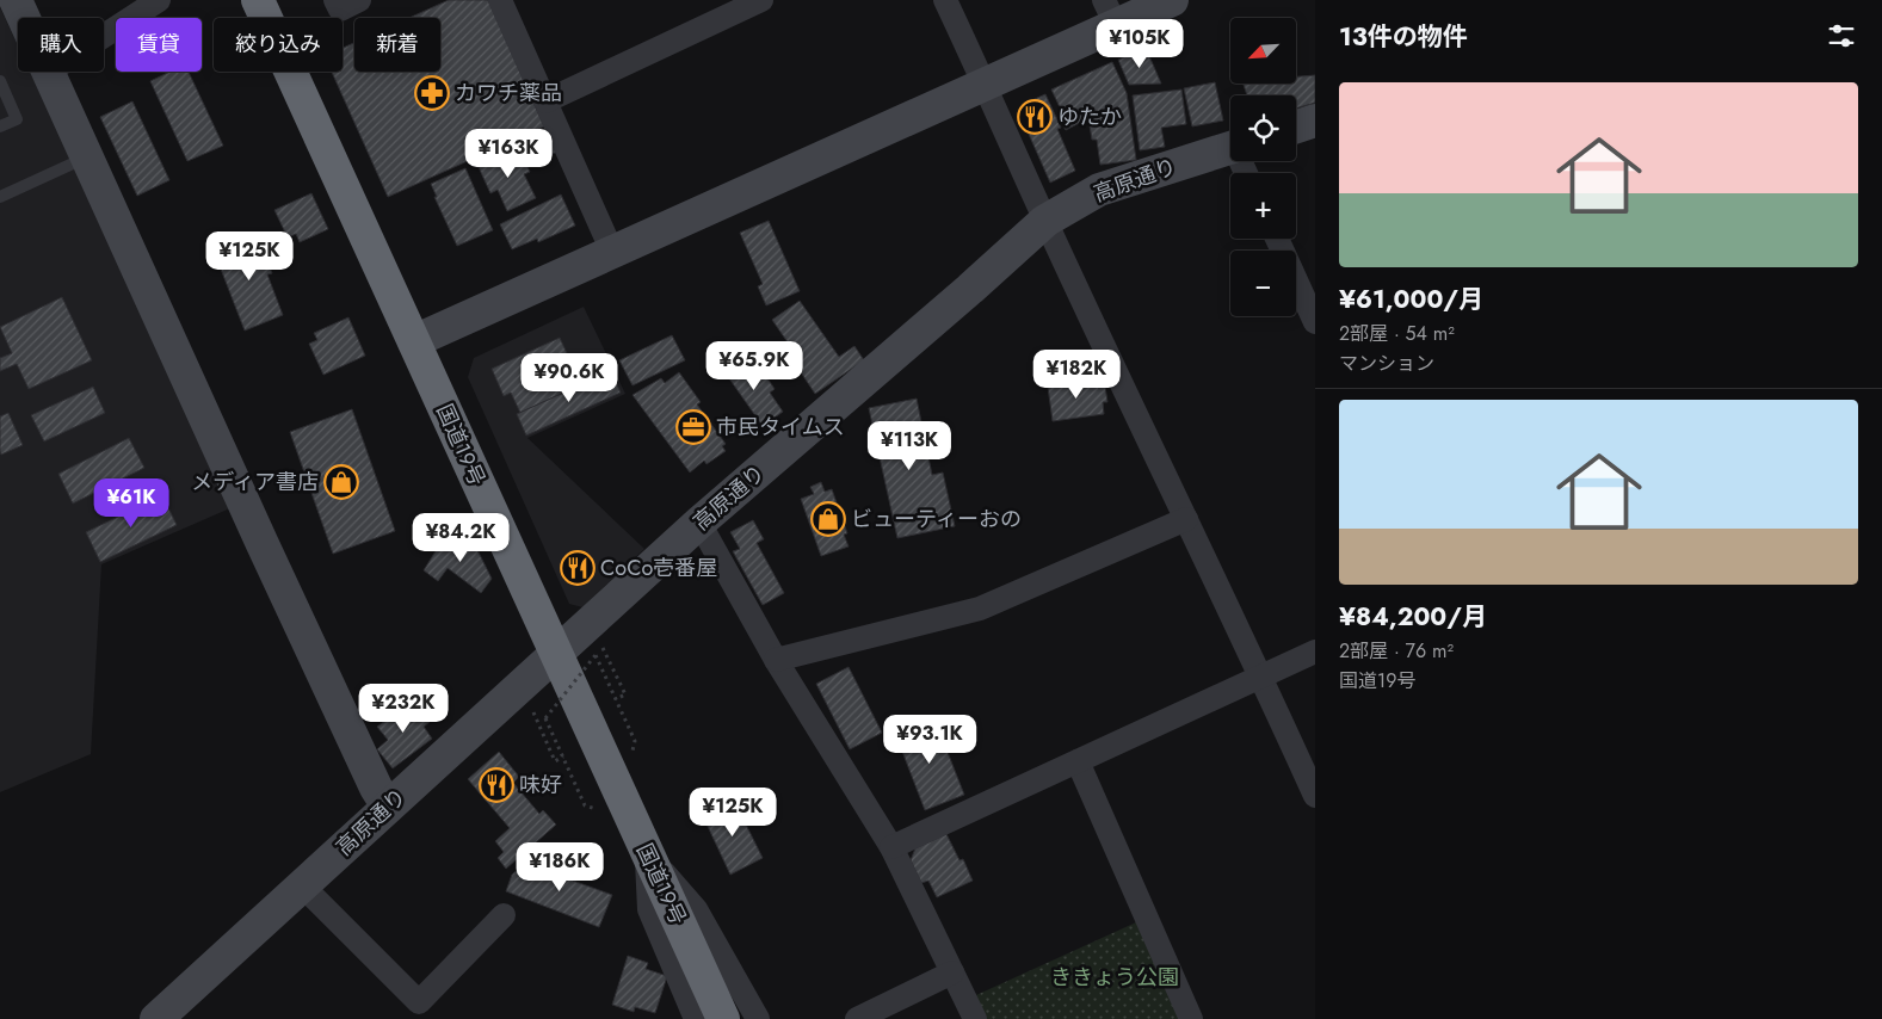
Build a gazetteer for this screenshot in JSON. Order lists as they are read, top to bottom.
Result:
{
  "streets": {
    "highway": ["国道19号"],
    "street": ["高原通り"]
  },
  "crossings": [
    ["高原通り", "国道19号"]
  ],
  "parks": ["ききょう公園"],
  "places": {
    "pharmacy": ["カワチ薬品"],
    "restaurant": ["ゆたか", "CoCo壱番屋", "味好"],
    "office": ["市民タイムス"],
    "shop": ["メディア書店", "ビューティーおの"]
  },
  "north": "bottom left",
  "page": {
    "heading": "13件の物件",
    "map_buttons": ["+", "−"],
    "chip": [
      "購入",
      "賃貸",
      "絞り込み",
      "新着"
    ],
    "price": [
      "¥105K",
      "¥163K",
      "¥125K",
      "¥65.9K",
      "¥182K",
      "¥90.6K",
      "¥113K",
      "¥61K",
      "¥84.2K",
      "¥232K",
      "¥93.1K",
      "¥125K",
      "¥186K"
    ],
    "list": [
      {
        "name": "¥61,000/月",
        "note": "2部屋 · 54 m² · マンション"
      },
      {
        "name": "¥84,200/月",
        "note": "2部屋 · 76 m² · 国道19号"
      }
    ]
  }
}
